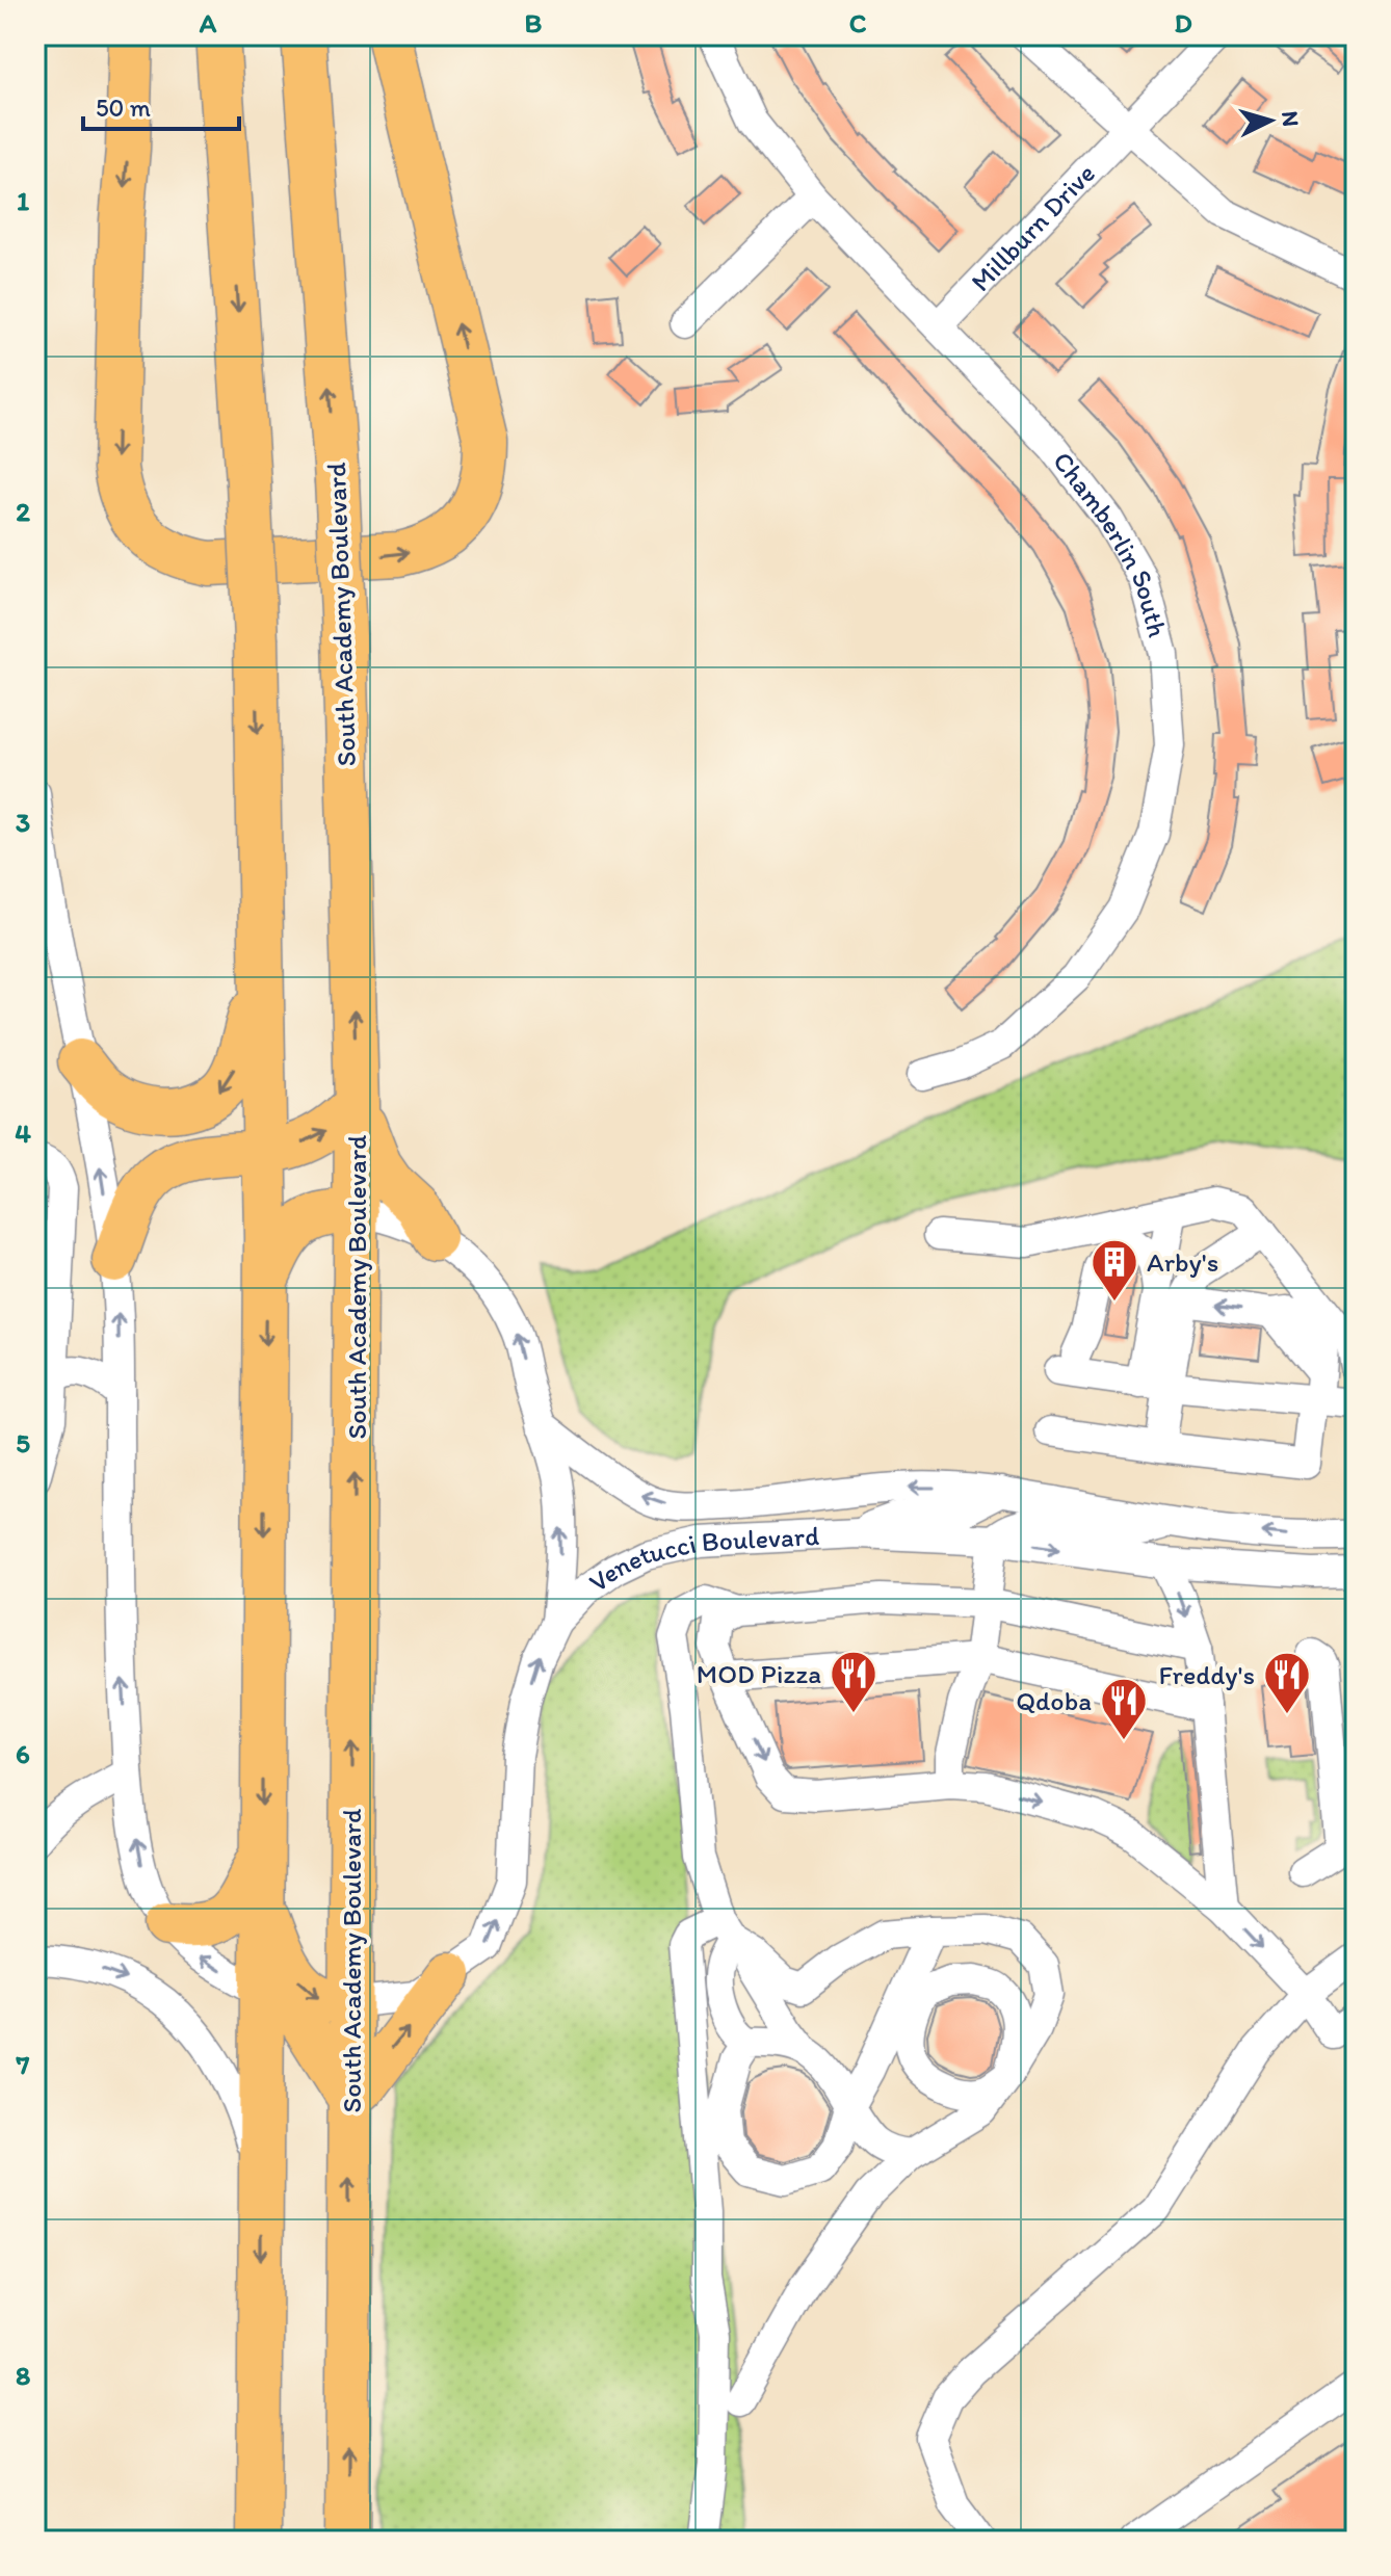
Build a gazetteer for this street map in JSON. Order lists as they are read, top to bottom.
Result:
{
  "streets": {
    "highway": ["South Academy Boulevard"],
    "street": ["Millburn Drive", "Chamberlin South", "Venetucci Boulevard"]
  },
  "crossings": [
    ["Millburn Drive", "Chamberlin South"],
    ["South Academy Boulevard", "Venetucci Boulevard"]
  ],
  "places": {
    "building": ["Arby's"],
    "restaurant": ["MOD Pizza", "Freddy's", "Qdoba"]
  },
  "scale_bar": "50 m",
  "north": "right",
  "grid": {
    "columns": [
      "A",
      "B",
      "C",
      "D"
    ],
    "rows": [
      "1",
      "2",
      "3",
      "4",
      "5",
      "6",
      "7",
      "8"
    ]
  }
}
